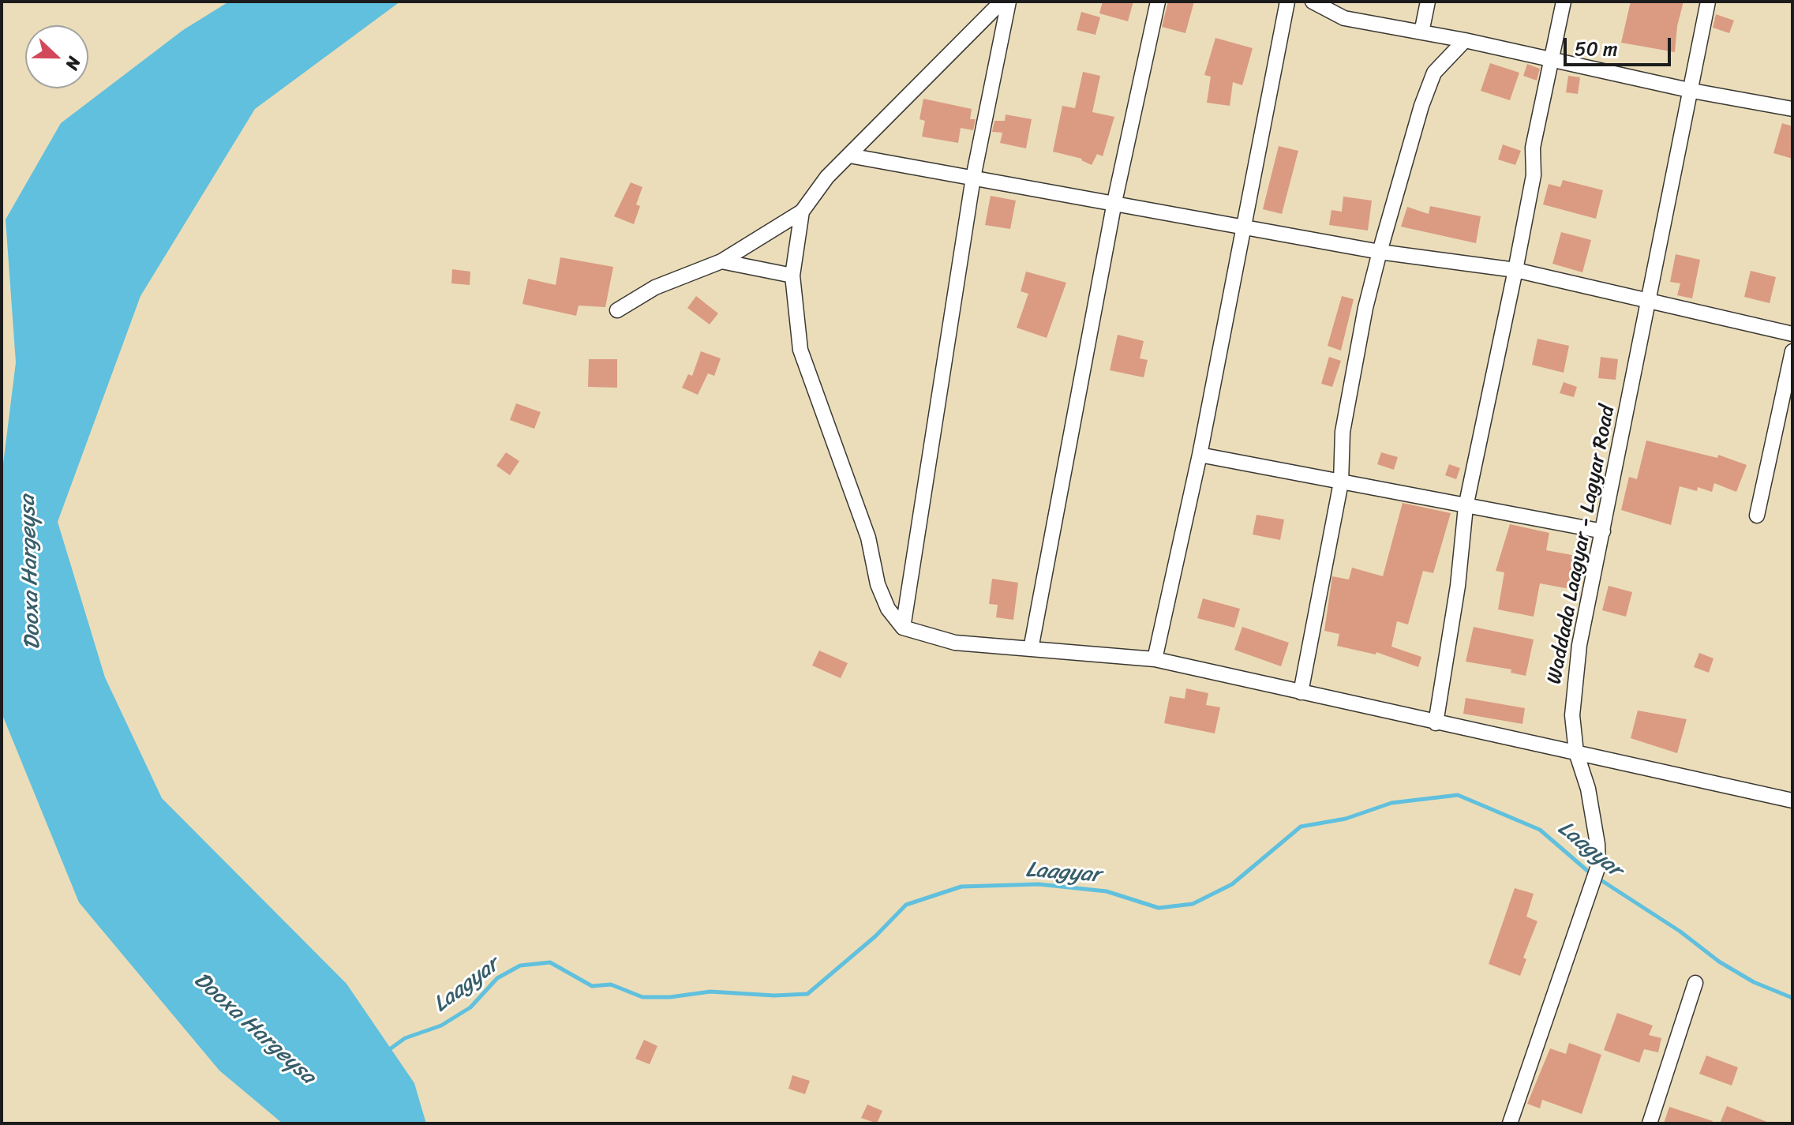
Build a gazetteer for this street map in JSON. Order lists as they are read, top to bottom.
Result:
{
  "streets": {
    "street": ["Waddada Laagyar - Lagyar Road"]
  },
  "water": ["Dooxa Hargeysa", "Laagyar"],
  "scale_bar": "50 m",
  "north": "right"
}
